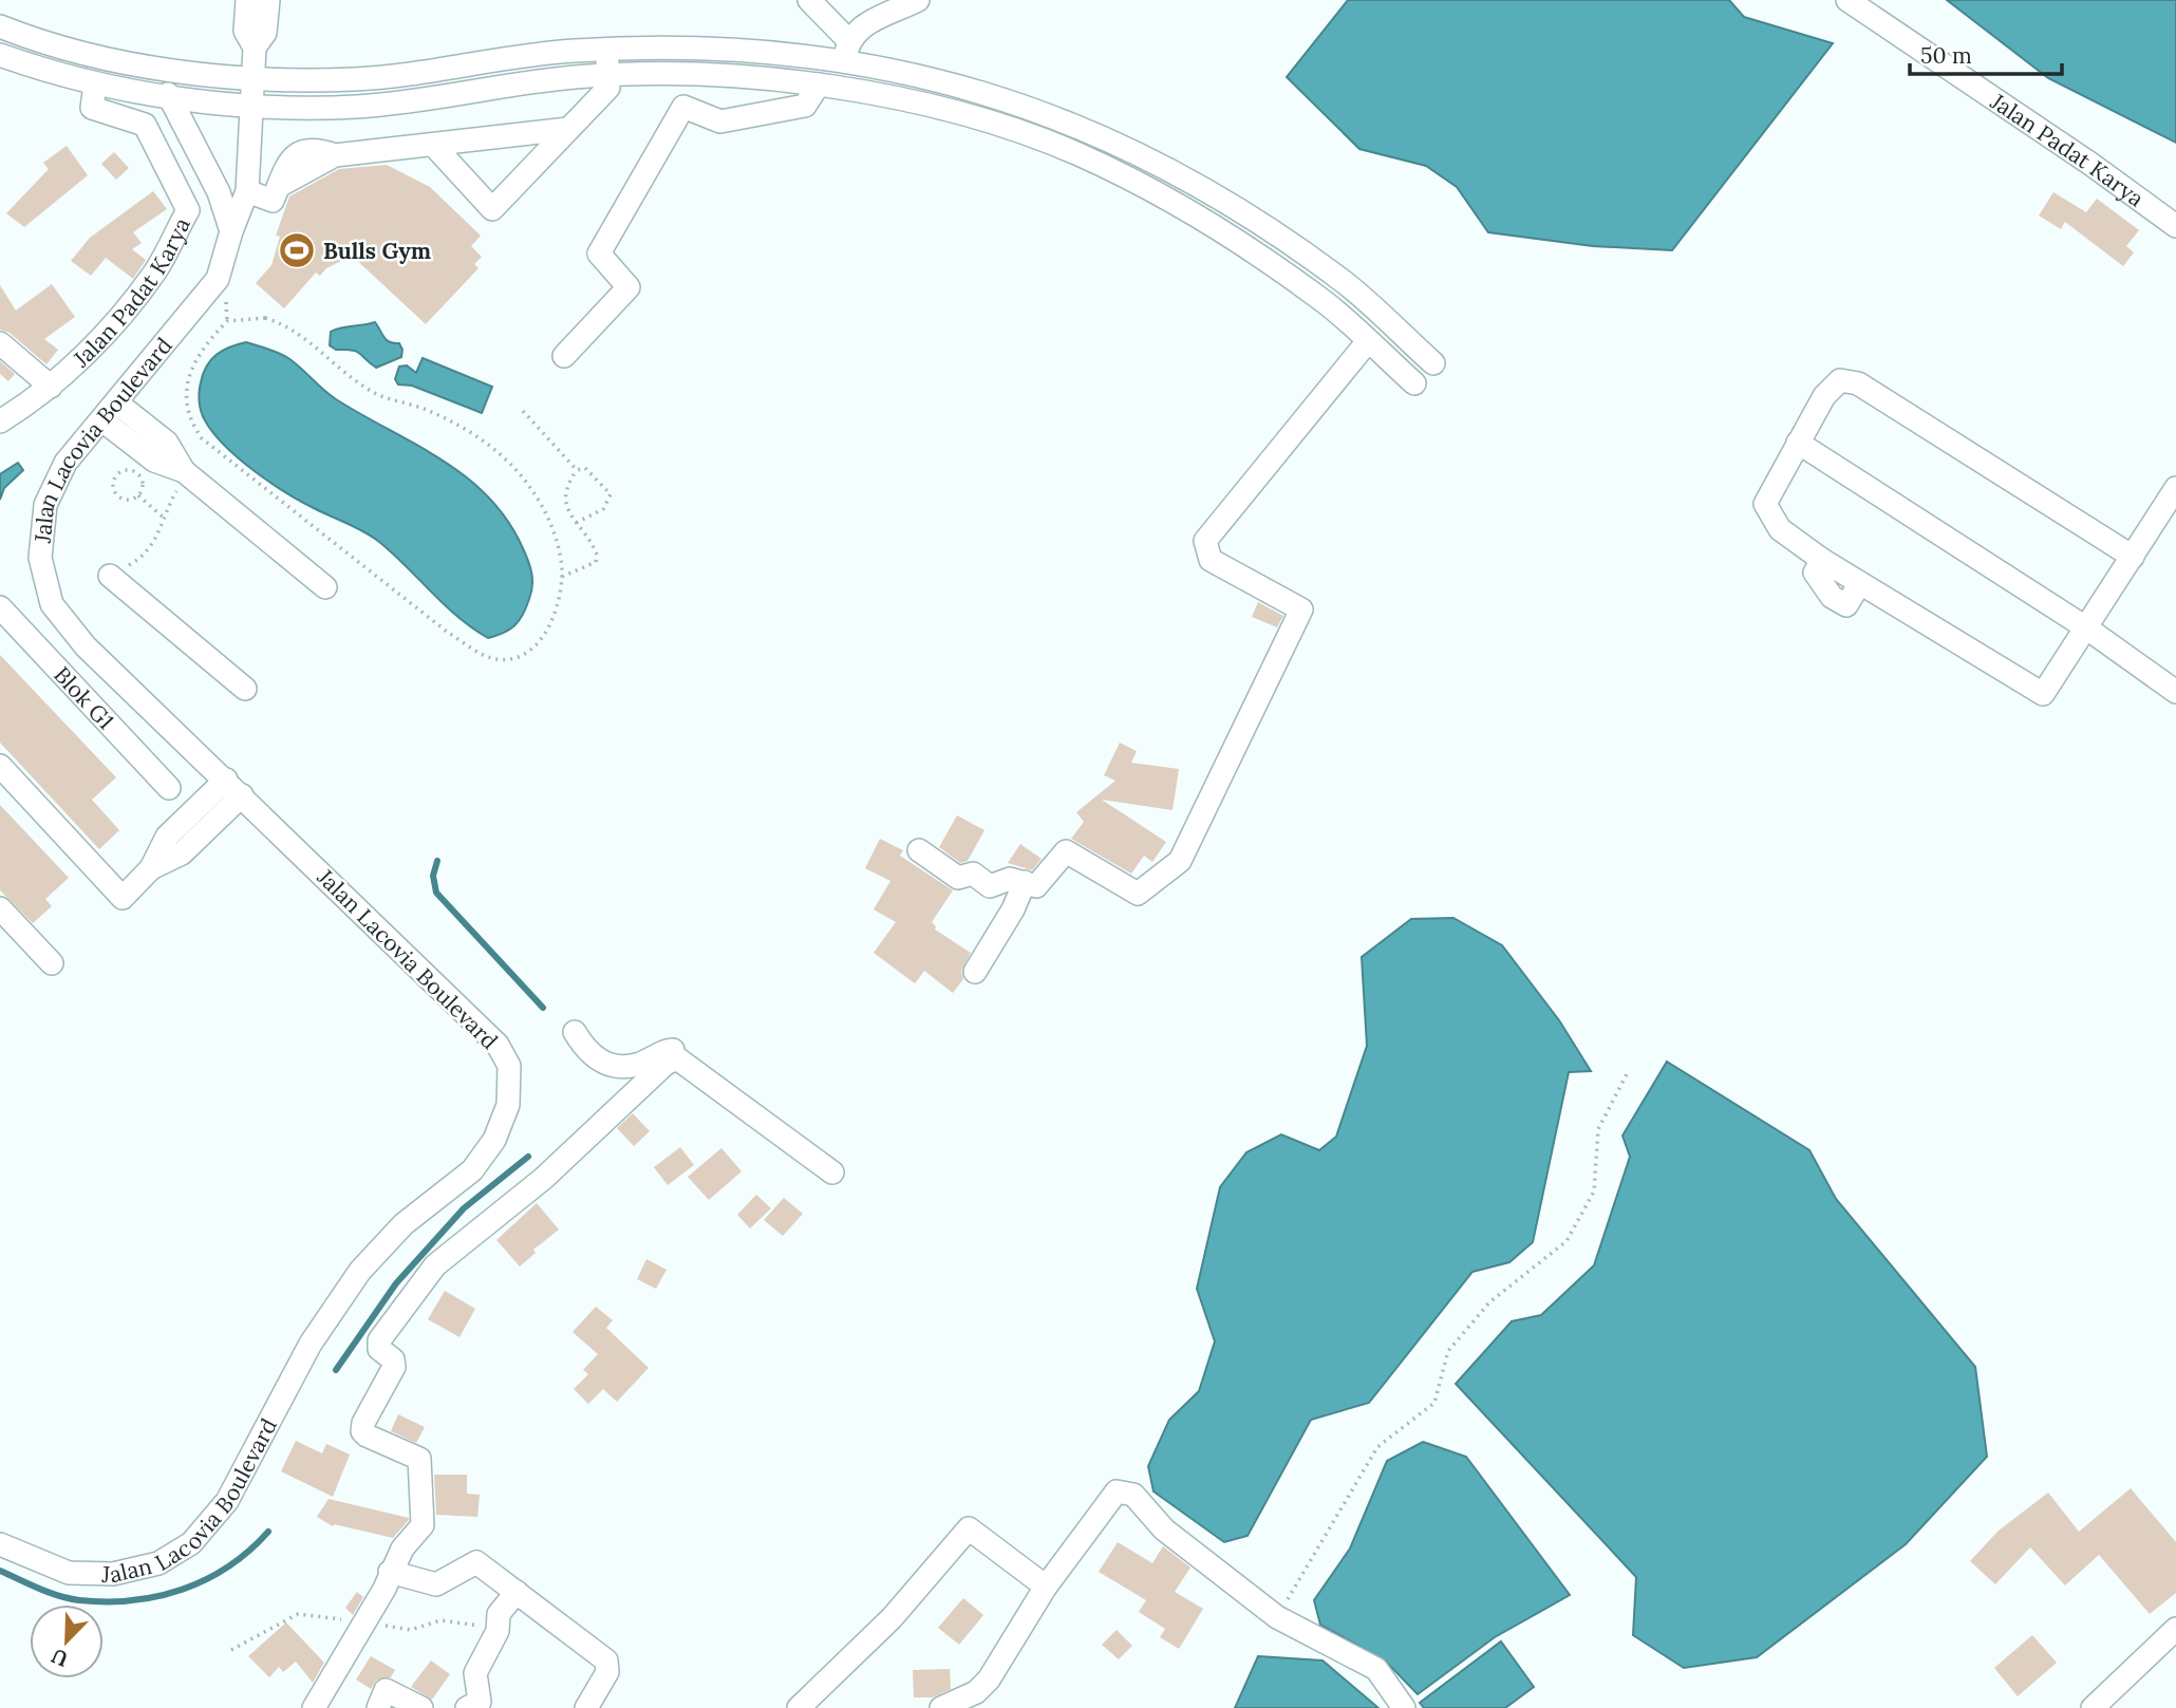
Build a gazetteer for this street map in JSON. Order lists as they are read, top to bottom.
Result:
{
  "streets": {
    "street": ["Jalan Padat Karya", "Jalan Lacovia Boulevard", "Blok G1"]
  },
  "places": {
    "sports": ["Bulls Gym"]
  },
  "scale_bar": "50 m",
  "north": "bottom left"
}
